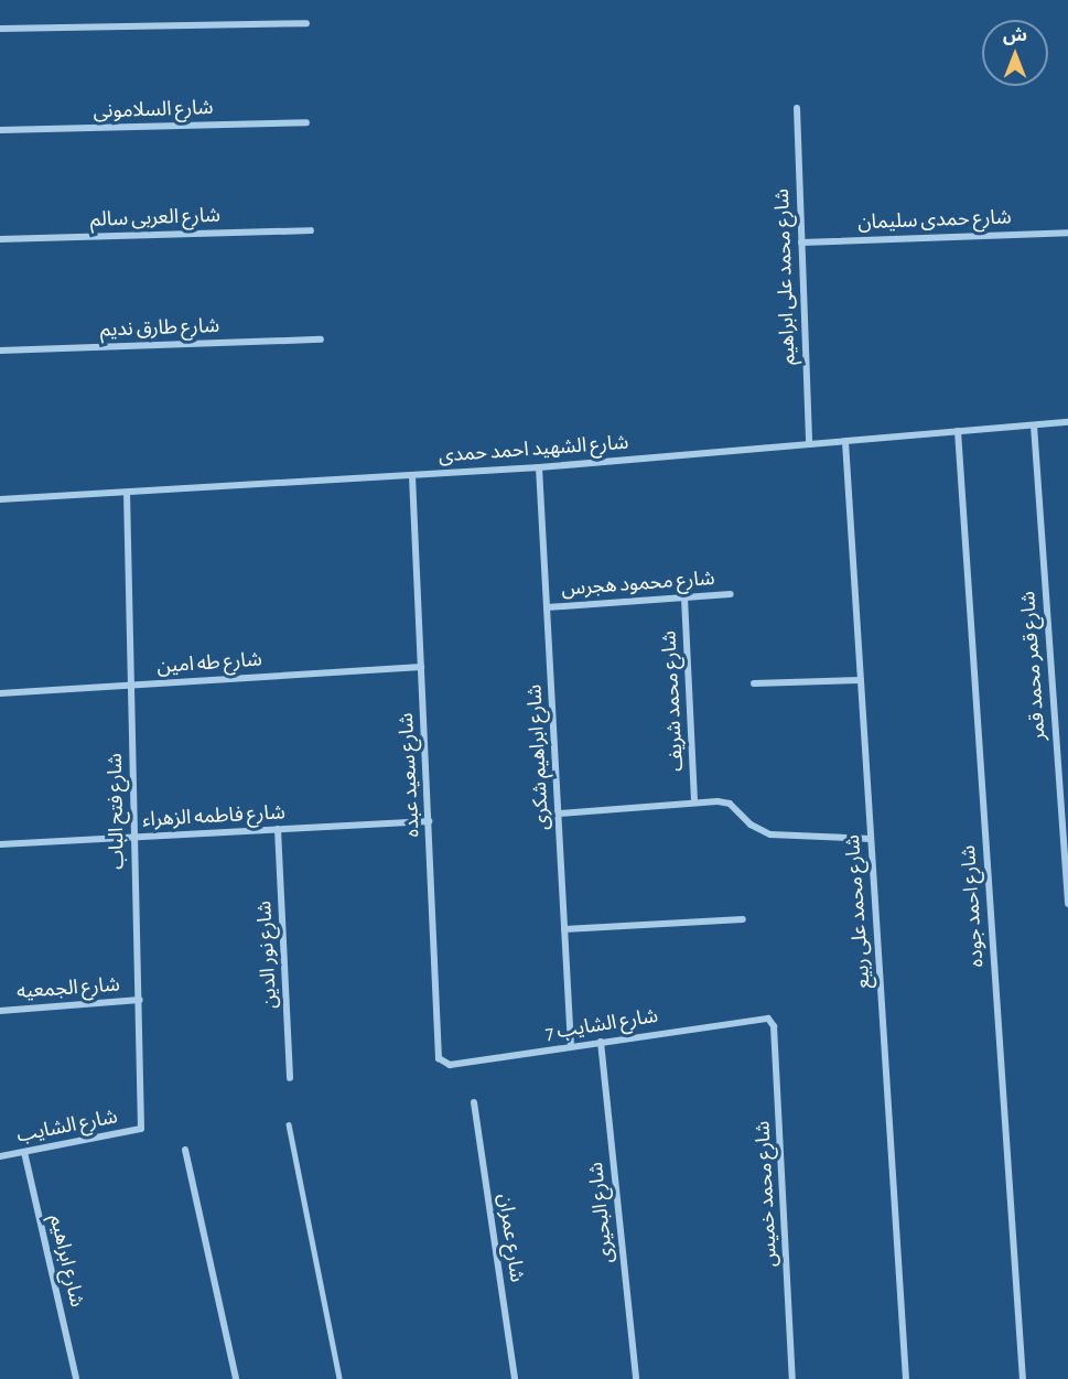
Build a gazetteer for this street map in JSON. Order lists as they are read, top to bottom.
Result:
{
  "streets": {
    "street": [
      "شارع السلامونى",
      "شارع العربى سالم",
      "شارع حمدى سليمان",
      "شارع محمد على ابراهيم",
      "شارع طارق نديم",
      "شارع الشهيد احمد حمدى",
      "شارع محمود هجرس",
      "شارع طه امين",
      "شارع قمر محمد قمر",
      "شارع محمد شريف",
      "شارع ابراهيم شكرى",
      "شارع سعيد عبده",
      "شارع فتح الباب",
      "شارع فاطمه الزهراء",
      "شارع احمد جوده",
      "شارع محمد على ربيع",
      "شارع نور الدين",
      "شارع الجمعيه",
      "شارع الشايب 7",
      "شارع الشايب",
      "شارع محمد خميس",
      "شارع البحيرى",
      "شارع عمران",
      "شارع ابراهيم"
    ]
  },
  "crossings": [
    ["شارع حمدى سليمان", "شارع محمد على ابراهيم"],
    ["شارع محمد على ابراهيم", "شارع الشهيد احمد حمدى"],
    ["شارع الشهيد احمد حمدى", "شارع قمر محمد قمر"],
    ["شارع الشهيد احمد حمدى", "شارع ابراهيم شكرى"],
    ["شارع الشهيد احمد حمدى", "شارع سعيد عبده"],
    ["شارع الشهيد احمد حمدى", "شارع فتح الباب"],
    ["شارع الشهيد احمد حمدى", "شارع احمد جوده"],
    ["شارع الشهيد احمد حمدى", "شارع محمد على ربيع"],
    ["شارع محمود هجرس", "شارع محمد شريف"],
    ["شارع محمود هجرس", "شارع ابراهيم شكرى"],
    ["شارع طه امين", "شارع سعيد عبده"],
    ["شارع طه امين", "شارع فتح الباب"],
    ["شارع ابراهيم شكرى", "شارع الشايب 7"],
    ["شارع سعيد عبده", "شارع فاطمه الزهراء"],
    ["شارع سعيد عبده", "شارع الشايب 7"],
    ["شارع فتح الباب", "شارع فاطمه الزهراء"],
    ["شارع فتح الباب", "شارع الجمعيه"],
    ["شارع فتح الباب", "شارع الشايب"],
    ["شارع فاطمه الزهراء", "شارع نور الدين"],
    ["شارع الشايب 7", "شارع محمد خميس"],
    ["شارع الشايب 7", "شارع البحيرى"],
    ["شارع الشايب", "شارع ابراهيم"]
  ],
  "north": "top"
}
